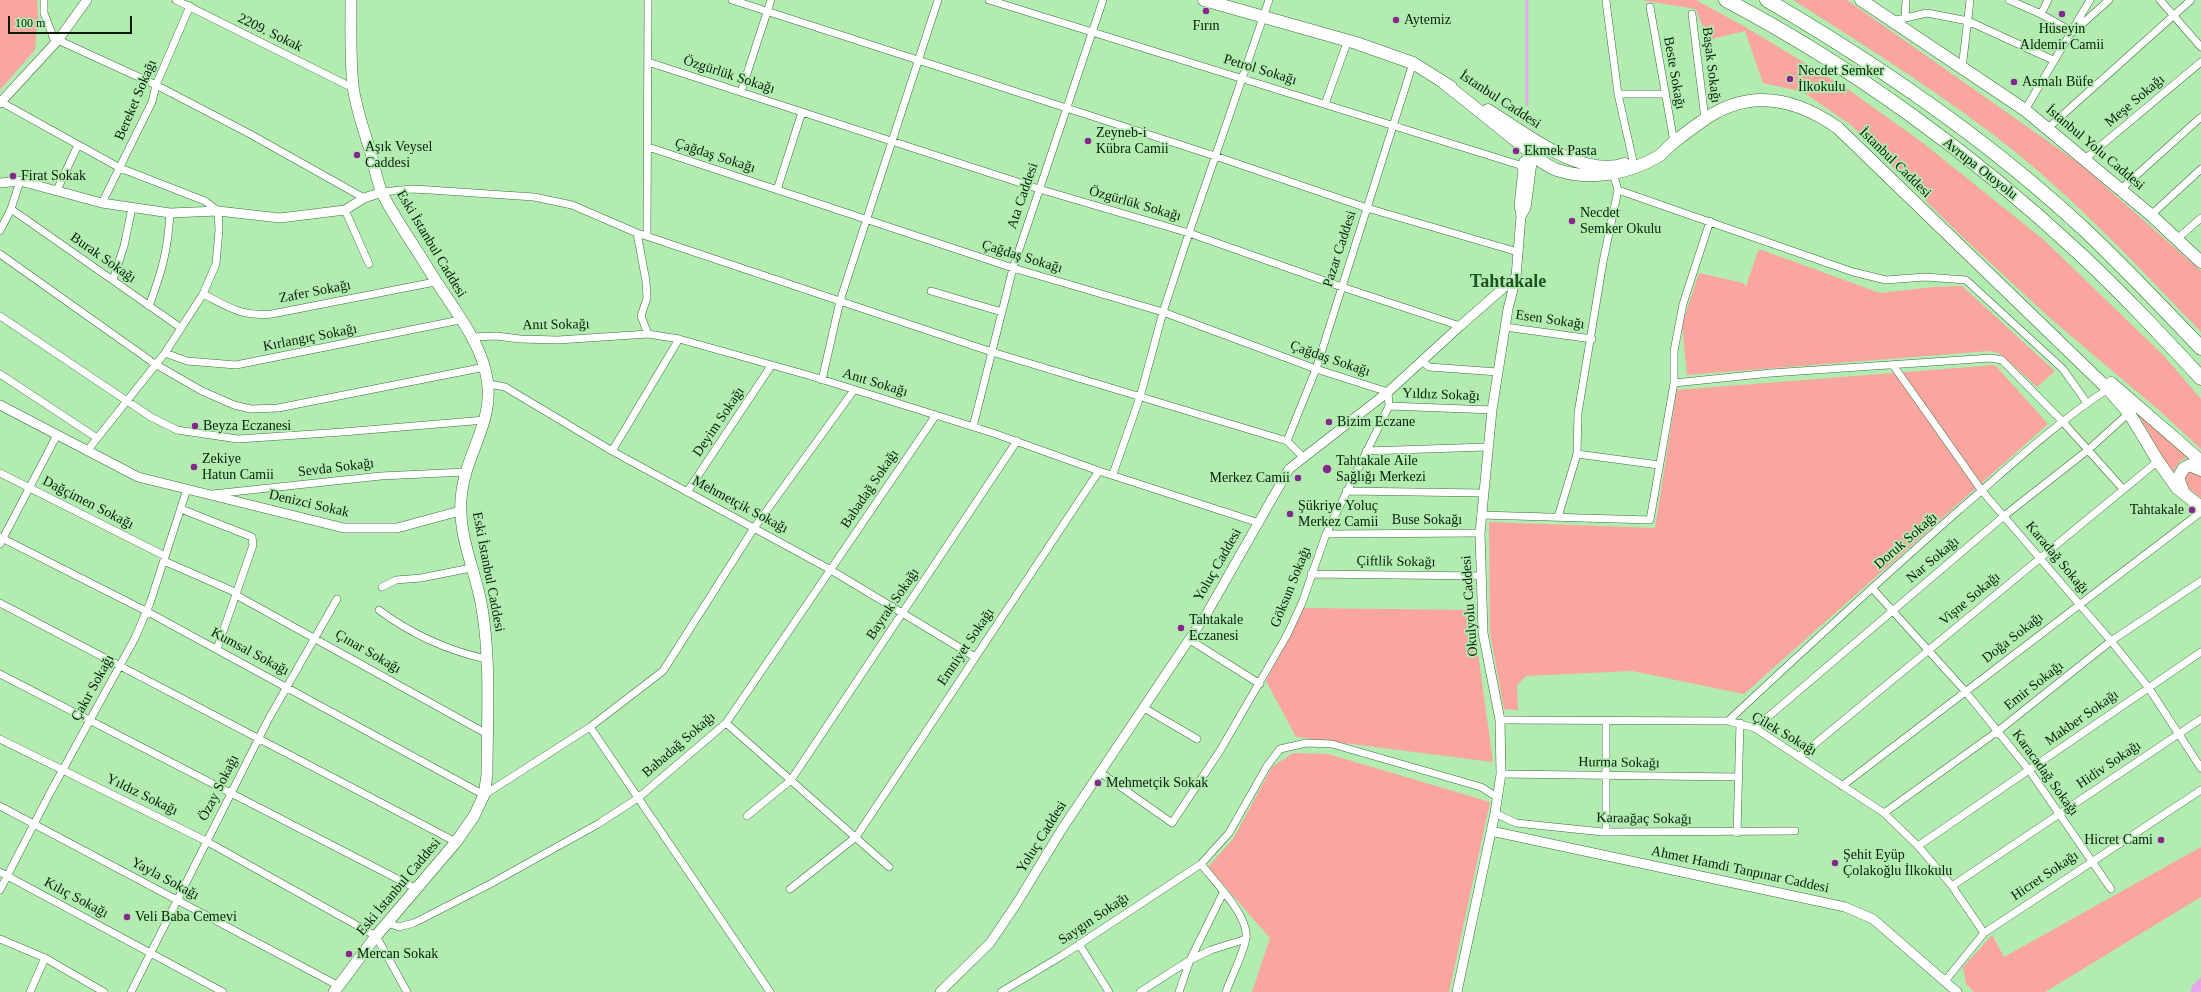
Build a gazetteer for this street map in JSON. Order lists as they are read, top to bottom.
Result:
{
  "streets": {
    "highway": ["Avrupa Otoyolu"],
    "main road": ["İstanbul Caddesi", "İstanbul Yolu Caddesi", "Eski İstanbul Caddesi"],
    "street": [
      "2209. Sokak",
      "Başak Sokağı",
      "Petrol Sokağı",
      "Beste Sokağı",
      "Özgürlük Sokağı",
      "Bereket Sokağı",
      "Meşe Sokağı",
      "Çağdaş Sokağı",
      "Ata Caddesi",
      "Pazar Caddesi",
      "Burak Sokağı",
      "Zafer Sokağı",
      "Esen Sokağı",
      "Anıt Sokağı",
      "Kırlangıç Sokağı",
      "Yıldız Sokağı",
      "Deyim Sokağı",
      "Sevda Sokağı",
      "Babadağ Sokağı",
      "Dağçimen Sokağı",
      "Denizci Sokak",
      "Mehmetçik Sokağı",
      "Buse Sokağı",
      "Doruk Sokağı",
      "Karadağ Sokağı",
      "Nar Sokağı",
      "Çiftlik Sokağı",
      "Yoluç Caddesi",
      "Göksun Sokağı",
      "Vişne Sokağı",
      "Bayrak Sokağı",
      "Okulyolu Caddesi",
      "Doğa Sokağı",
      "Emniyet Sokağı",
      "Kumsal Sokağı",
      "Çınar Sokağı",
      "Emir Sokağı",
      "Çakır Sokağı",
      "Makber Sokağı",
      "Çilek Sokağı",
      "Hurma Sokağı",
      "Hidiv Sokağı",
      "Karacadağ Sokağı",
      "Özay Sokağı",
      "Karaağaç Sokağı",
      "Ahmet Hamdi Tanpınar Caddesi",
      "Hicret Sokağı",
      "Yayla Sokağı",
      "Kılıç Sokağı",
      "Saygın Sokağı"
    ]
  },
  "crossings": [
    ["2209. Sokak", "Bereket Sokağı"],
    ["2209. Sokak", "Eski İstanbul Caddesi"],
    ["Başak Sokağı", "İstanbul Caddesi"],
    ["Petrol Sokağı", "Ata Caddesi"],
    ["Petrol Sokağı", "Pazar Caddesi"],
    ["Beste Sokağı", "İstanbul Caddesi"],
    ["Özgürlük Sokağı", "Ata Caddesi"],
    ["Özgürlük Sokağı", "Pazar Caddesi"],
    ["Özgürlük Sokağı", "Yoluç Caddesi"],
    ["İstanbul Caddesi", "Pazar Caddesi"],
    ["Meşe Sokağı", "İstanbul Yolu Caddesi"],
    ["Çağdaş Sokağı", "Ata Caddesi"],
    ["Çağdaş Sokağı", "Pazar Caddesi"],
    ["Çağdaş Sokağı", "Yoluç Caddesi"],
    ["Ata Caddesi", "Anıt Sokağı"],
    ["Eski İstanbul Caddesi", "Zafer Sokağı"],
    ["Eski İstanbul Caddesi", "Anıt Sokağı"],
    ["Eski İstanbul Caddesi", "Kırlangıç Sokağı"],
    ["Eski İstanbul Caddesi", "Yıldız Sokağı"],
    ["Eski İstanbul Caddesi", "Sevda Sokağı"],
    ["Eski İstanbul Caddesi", "Babadağ Sokağı"],
    ["Eski İstanbul Caddesi", "Denizci Sokak"],
    ["Eski İstanbul Caddesi", "Mehmetçik Sokağı"],
    ["Eski İstanbul Caddesi", "Kumsal Sokağı"],
    ["Eski İstanbul Caddesi", "Çınar Sokağı"],
    ["Eski İstanbul Caddesi", "Yayla Sokağı"],
    ["Esen Sokağı", "Okulyolu Caddesi"],
    ["Anıt Sokağı", "Deyim Sokağı"],
    ["Anıt Sokağı", "Babadağ Sokağı"],
    ["Anıt Sokağı", "Yoluç Caddesi"],
    ["Anıt Sokağı", "Bayrak Sokağı"],
    ["Anıt Sokağı", "Emniyet Sokağı"],
    ["Yıldız Sokağı", "Göksun Sokağı"],
    ["Yıldız Sokağı", "Okulyolu Caddesi"],
    ["Yıldız Sokağı", "Çakır Sokağı"],
    ["Yıldız Sokağı", "Özay Sokağı"],
    ["Deyim Sokağı", "Mehmetçik Sokağı"],
    ["Sevda Sokağı", "Denizci Sokak"],
    ["Babadağ Sokağı", "Mehmetçik Sokağı"],
    ["Dağçimen Sokağı", "Çınar Sokağı"],
    ["Dağçimen Sokağı", "Çakır Sokağı"],
    ["Denizci Sokak", "Çakır Sokağı"],
    ["Mehmetçik Sokağı", "Bayrak Sokağı"],
    ["Mehmetçik Sokağı", "Emniyet Sokağı"],
    ["Buse Sokağı", "Göksun Sokağı"],
    ["Buse Sokağı", "Okulyolu Caddesi"],
    ["Doruk Sokağı", "Karadağ Sokağı"],
    ["Doruk Sokağı", "Çilek Sokağı"],
    ["Doruk Sokağı", "Karacadağ Sokağı"],
    ["Karadağ Sokağı", "Nar Sokağı"],
    ["Karadağ Sokağı", "Vişne Sokağı"],
    ["Karadağ Sokağı", "Doğa Sokağı"],
    ["Karadağ Sokağı", "Emir Sokağı"],
    ["Karadağ Sokağı", "Makber Sokağı"],
    ["Karadağ Sokağı", "Hidiv Sokağı"],
    ["Nar Sokağı", "Çilek Sokağı"],
    ["Nar Sokağı", "Karacadağ Sokağı"],
    ["Çiftlik Sokağı", "Göksun Sokağı"],
    ["Çiftlik Sokağı", "Okulyolu Caddesi"],
    ["Yoluç Caddesi", "Göksun Sokağı"],
    ["Yoluç Caddesi", "Okulyolu Caddesi"],
    ["Vişne Sokağı", "Çilek Sokağı"],
    ["Vişne Sokağı", "Karacadağ Sokağı"],
    ["Okulyolu Caddesi", "Çilek Sokağı"],
    ["Okulyolu Caddesi", "Hurma Sokağı"],
    ["Okulyolu Caddesi", "Karaağaç Sokağı"],
    ["Okulyolu Caddesi", "Ahmet Hamdi Tanpınar Caddesi"],
    ["Okulyolu Caddesi", "Saygın Sokağı"],
    ["Doğa Sokağı", "Çilek Sokağı"],
    ["Doğa Sokağı", "Karacadağ Sokağı"],
    ["Kumsal Sokağı", "Çakır Sokağı"],
    ["Kumsal Sokağı", "Özay Sokağı"],
    ["Çınar Sokağı", "Özay Sokağı"],
    ["Emir Sokağı", "Çilek Sokağı"],
    ["Emir Sokağı", "Karacadağ Sokağı"],
    ["Çakır Sokağı", "Yayla Sokağı"],
    ["Çakır Sokağı", "Kılıç Sokağı"],
    ["Makber Sokağı", "Çilek Sokağı"],
    ["Makber Sokağı", "Karacadağ Sokağı"],
    ["Çilek Sokağı", "Hidiv Sokağı"],
    ["Çilek Sokağı", "Hicret Sokağı"],
    ["Hidiv Sokağı", "Karacadağ Sokağı"],
    ["Karacadağ Sokağı", "Hicret Sokağı"],
    ["Özay Sokağı", "Yayla Sokağı"],
    ["Özay Sokağı", "Kılıç Sokağı"],
    ["Ahmet Hamdi Tanpınar Caddesi", "Hicret Sokağı"]
  ],
  "districts": ["Tahtakale"],
  "places": [
    "Fırın",
    "Hüseyin Aldemir Camii",
    "Aytemiz",
    "Necdet Semker İlkokulu",
    "Asmalı Büfe",
    "Zeyneb-i Kübra Camii",
    "Ekmek Pasta",
    "Aşık Veysel Caddesi",
    "Firat Sokak",
    "Necdet Semker Okulu",
    "Bizim Eczane",
    "Beyza Eczanesi",
    "Zekiye Hatun Camii",
    "Tahtakale Aile Sağlığı Merkezi",
    "Merkez Camii",
    "Tahtakale",
    "Şükriye Yoluç Merkez Camii",
    "Tahtakale Eczanesi",
    "Mehmetçik Sokak",
    "Hicret Cami",
    "Şehit Eyüp Çolakoğlu İlkokulu",
    "Veli Baba Cemevi",
    "Mercan Sokak"
  ],
  "scale_bar": "100 m"
}
